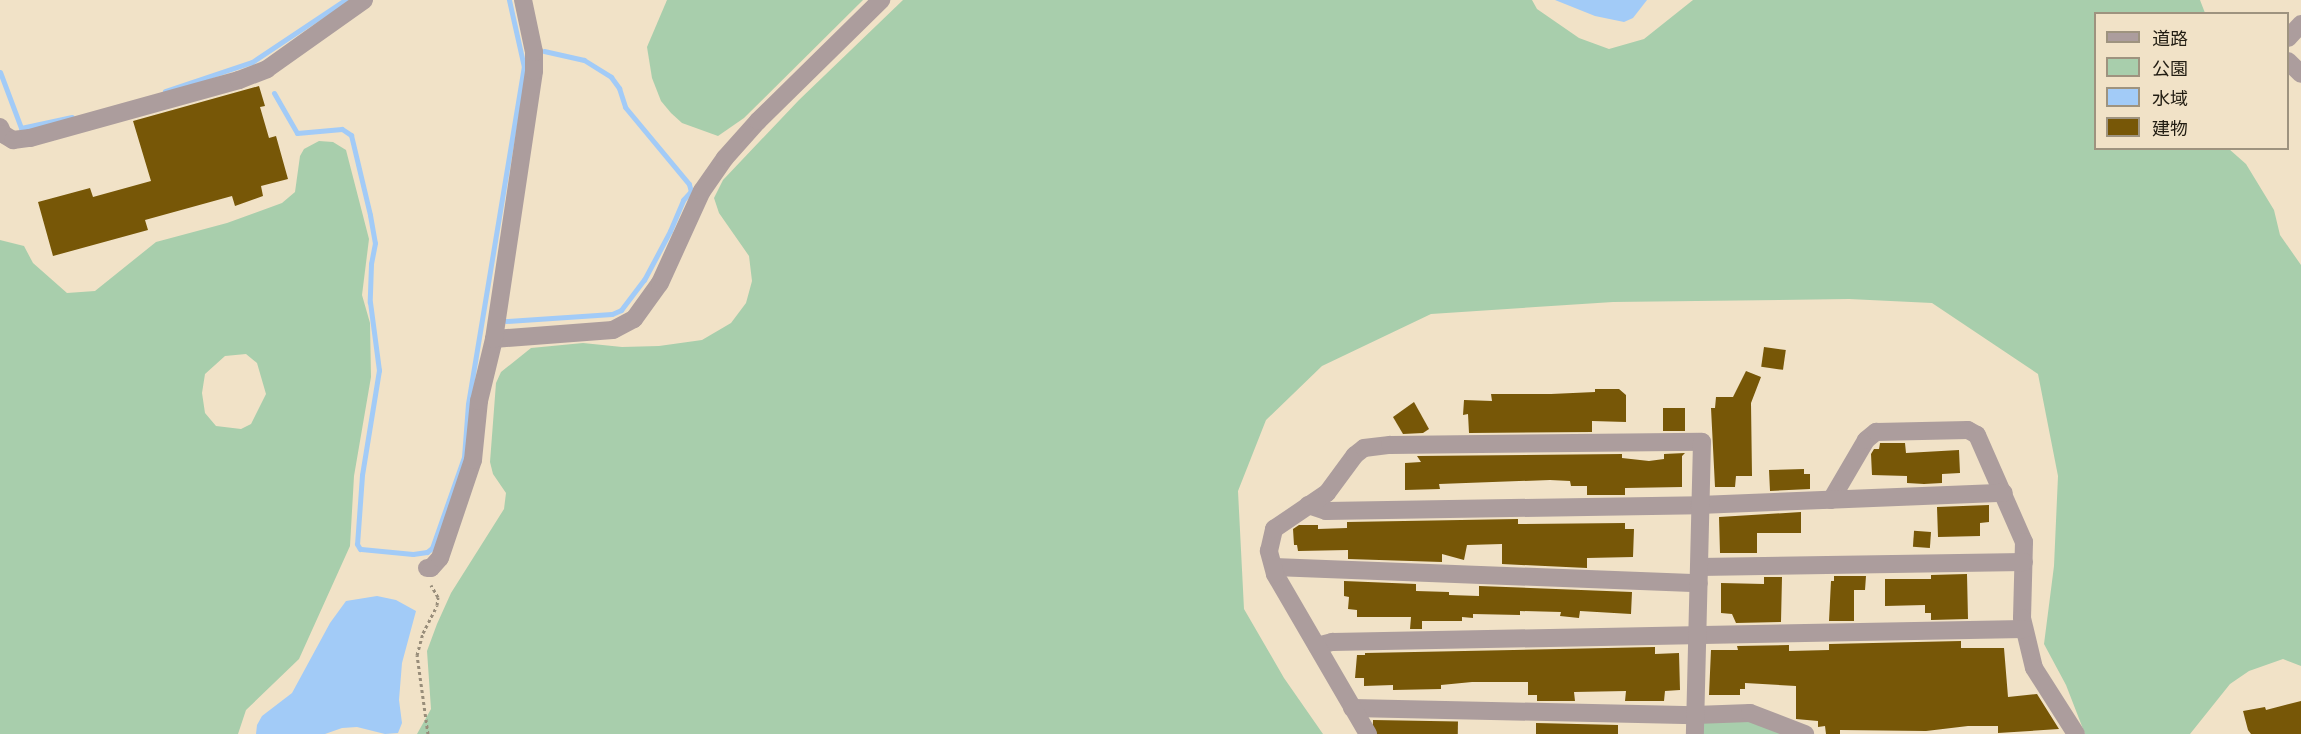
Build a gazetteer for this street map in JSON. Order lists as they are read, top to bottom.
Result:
{
  "legend": [
    "道路",
    "公園",
    "水域",
    "建物"
  ]
}
